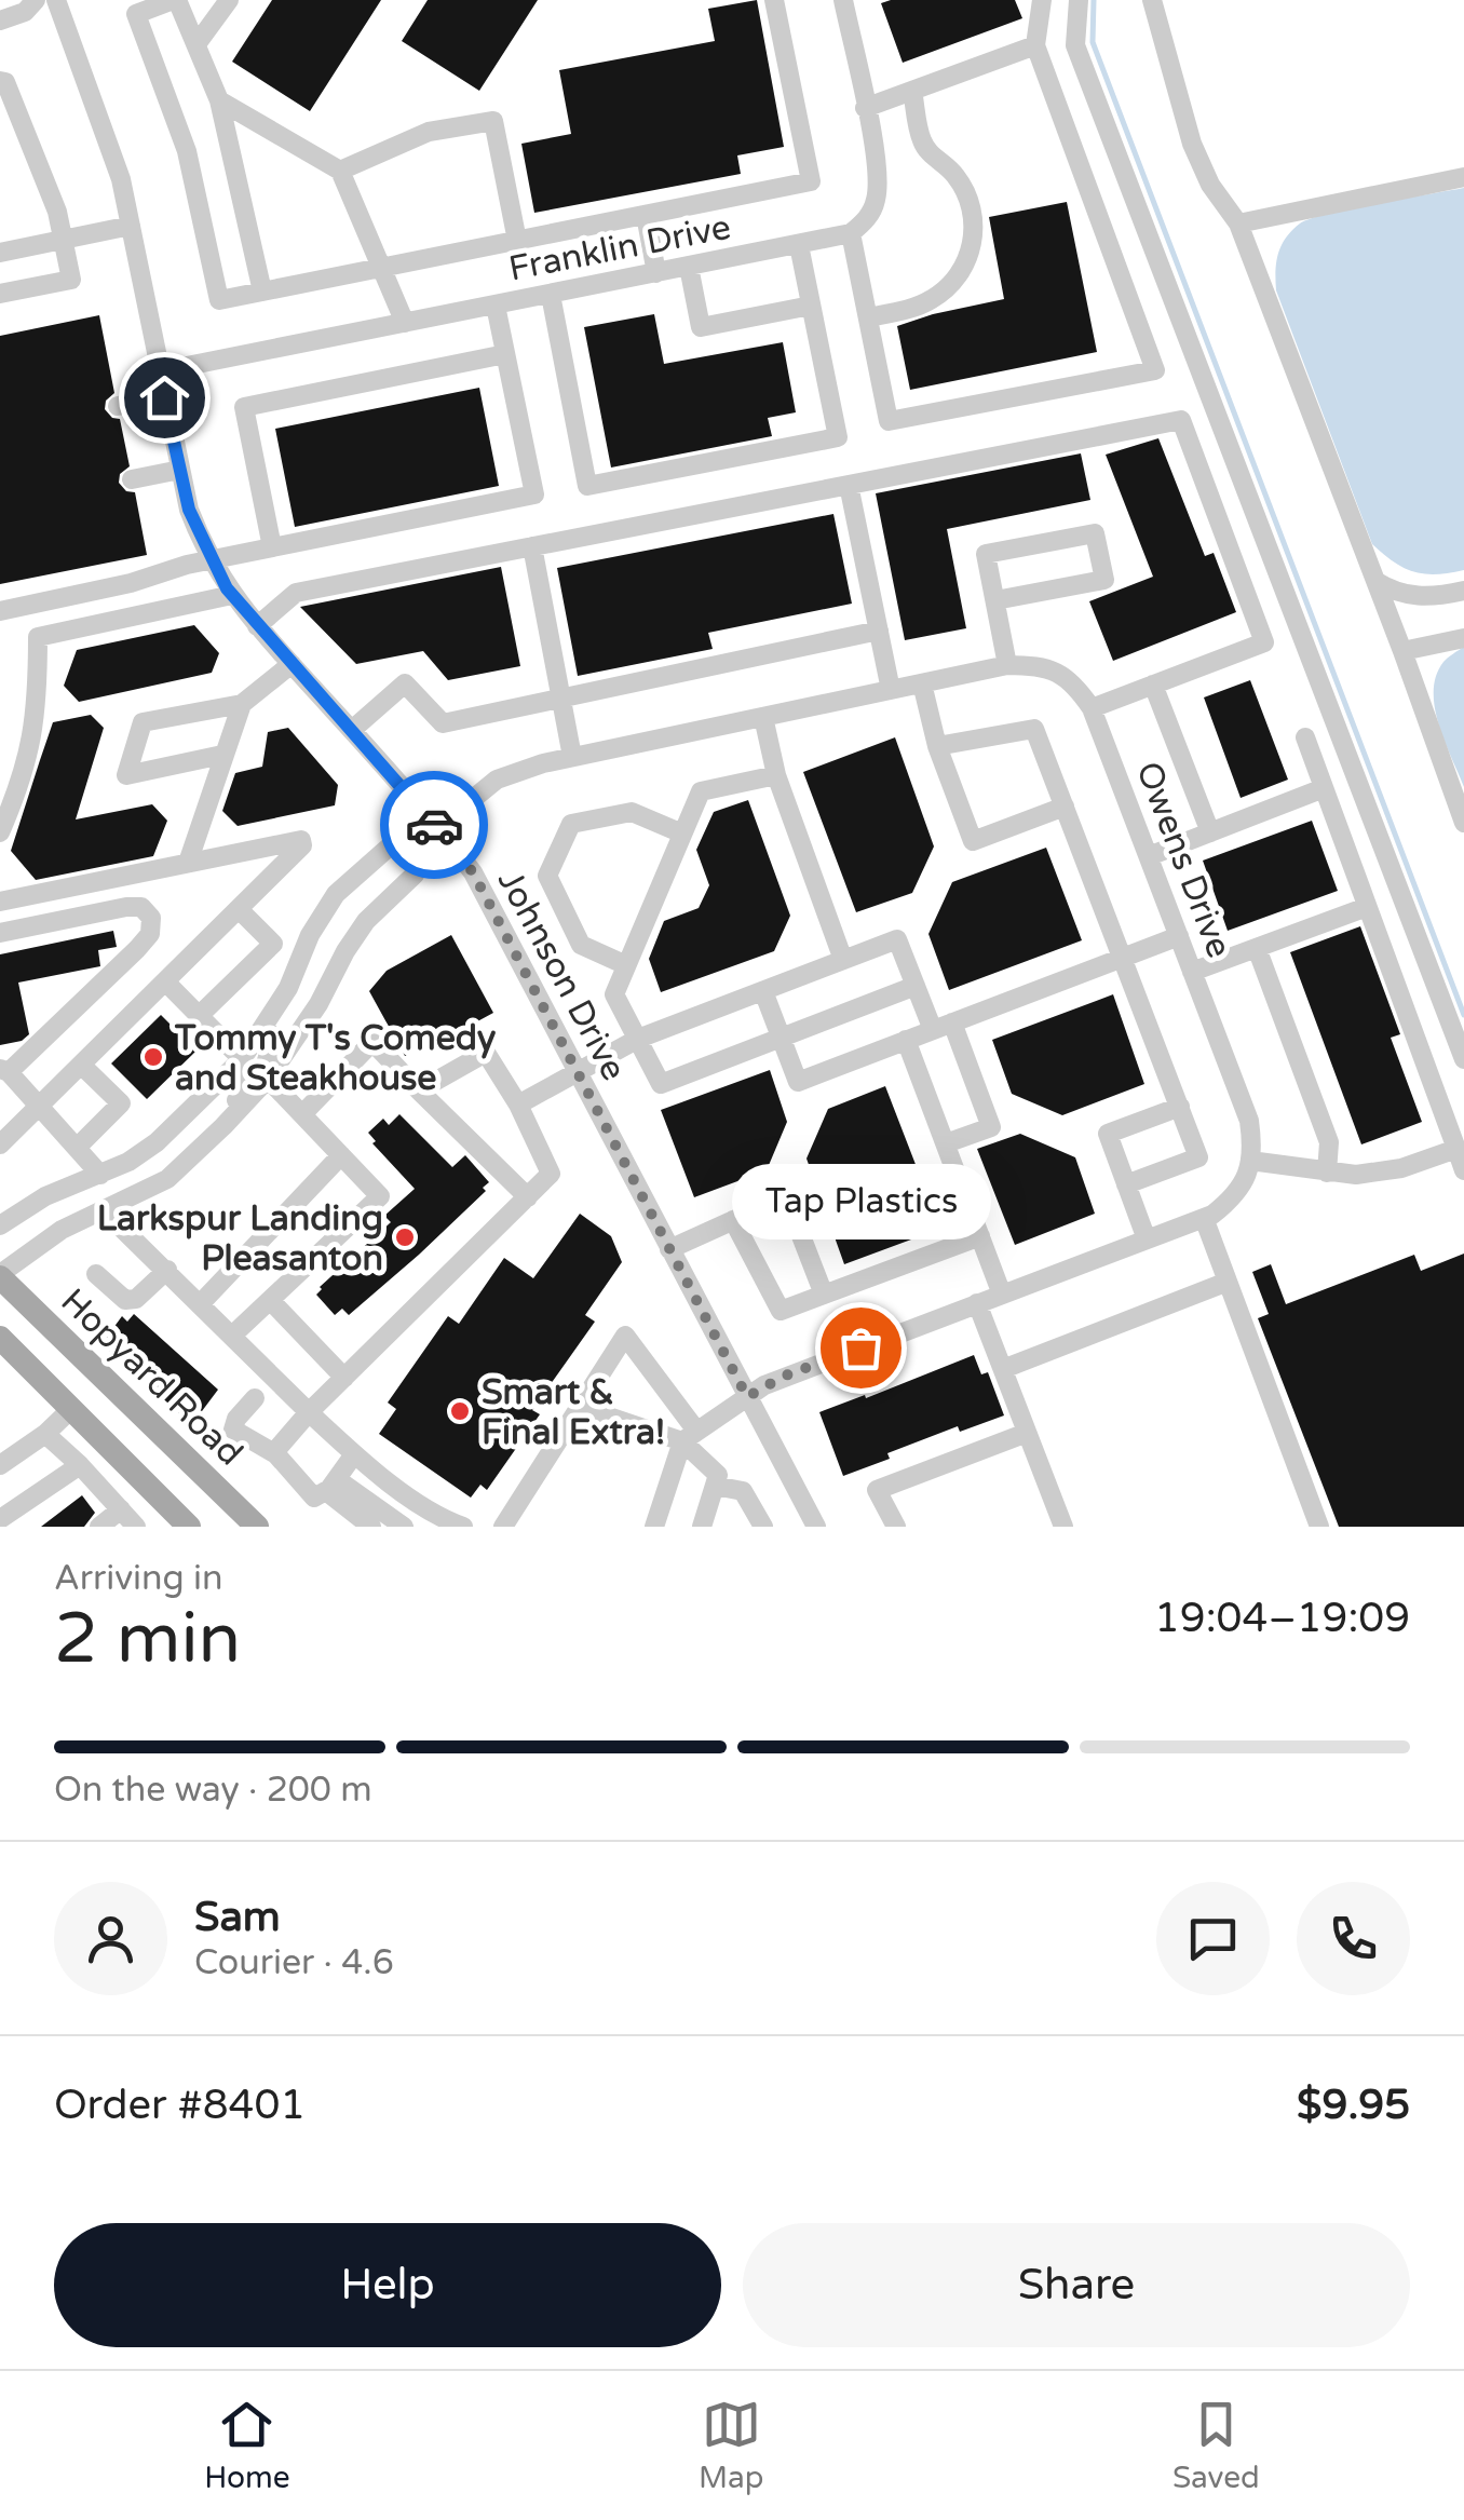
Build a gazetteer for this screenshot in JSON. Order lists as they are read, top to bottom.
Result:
{
  "streets": {
    "main road": ["Hopyard Road"],
    "street": ["Franklin Drive", "Owens Drive", "Johnson Drive"]
  },
  "crossings": [
    ["Franklin Drive", "Johnson Drive"],
    ["Owens Drive", "Johnson Drive"],
    ["Owens Drive", "Hopyard Road"]
  ],
  "places": [
    "Tommy T's Comedy and Steakhouse",
    "Larkspur Landing Pleasanton",
    "Tap Plastics",
    "Smart & Final Extra!"
  ],
  "page": {
    "bubble": "Tap Plastics",
    "heading": ["2 min", "Arriving in", "19:04–19:09"],
    "panel": [
      "Sam",
      "Courier · 4.6",
      "Order #8401",
      "$9.95"
    ],
    "bar": "On the way · 200 m",
    "buttons": ["Help", "Share"],
    "tabs": ["Home", "Map", "Saved"]
  }
}
